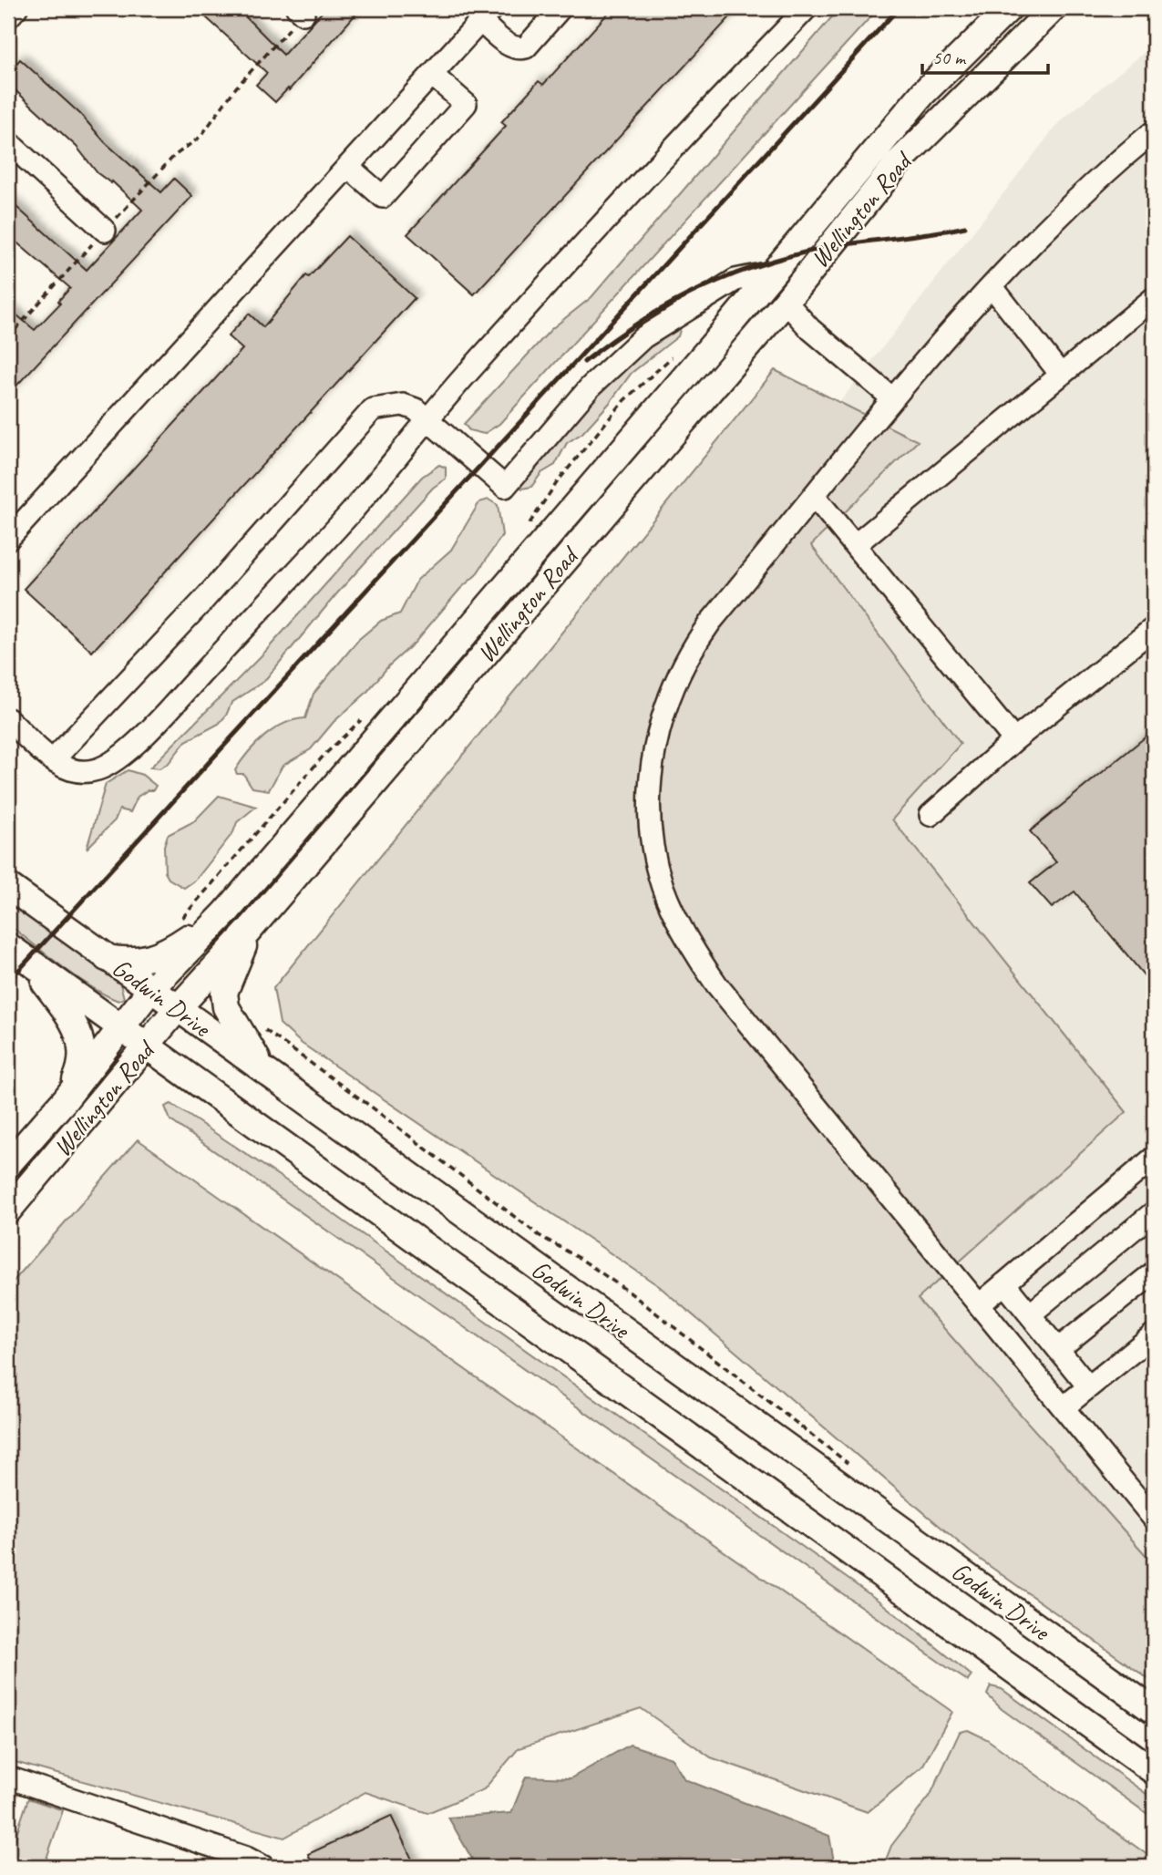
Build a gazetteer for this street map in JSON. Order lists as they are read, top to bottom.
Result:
{
  "streets": {
    "main road": ["Wellington Road", "Godwin Drive"]
  },
  "crossings": [
    ["Wellington Road", "Godwin Drive"]
  ],
  "scale_bar": "50 m"
}
